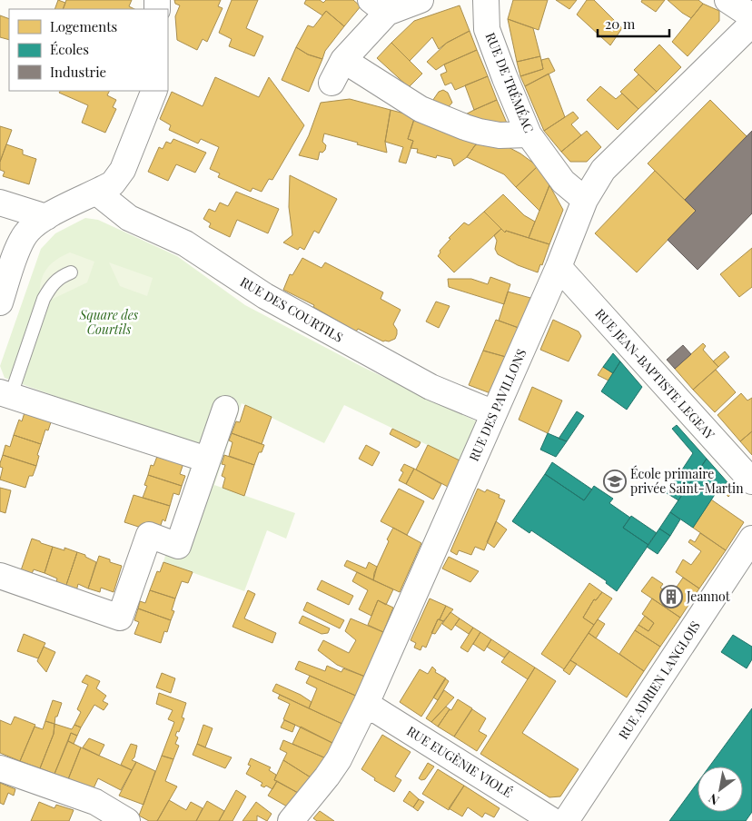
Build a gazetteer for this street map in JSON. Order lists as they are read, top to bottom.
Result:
{
  "streets": {
    "street": [
      "RUE DE TRÉMÉAC",
      "RUE DES COURTILS",
      "RUE JEAN-BAPTISTE LEGEAY",
      "RUE DES PAVILLONS",
      "RUE ADRIEN LANGLOIS",
      "RUE EUGÈNIE VIOLÉ"
    ]
  },
  "crossings": [
    ["RUE DE TRÉMÉAC", "RUE DES PAVILLONS"],
    ["RUE DES COURTILS", "RUE DES PAVILLONS"],
    ["RUE JEAN-BAPTISTE LEGEAY", "RUE DES PAVILLONS"],
    ["RUE DES PAVILLONS", "RUE EUGÈNIE VIOLÉ"]
  ],
  "parks": ["Square des Courtils"],
  "places": {
    "school or university": ["École primaire privée Saint-Martin"],
    "building": ["Jeannot"]
  },
  "legend": ["Logements", "Écoles", "Industrie"],
  "scale_bar": "20 m",
  "north": "bottom left"
}
